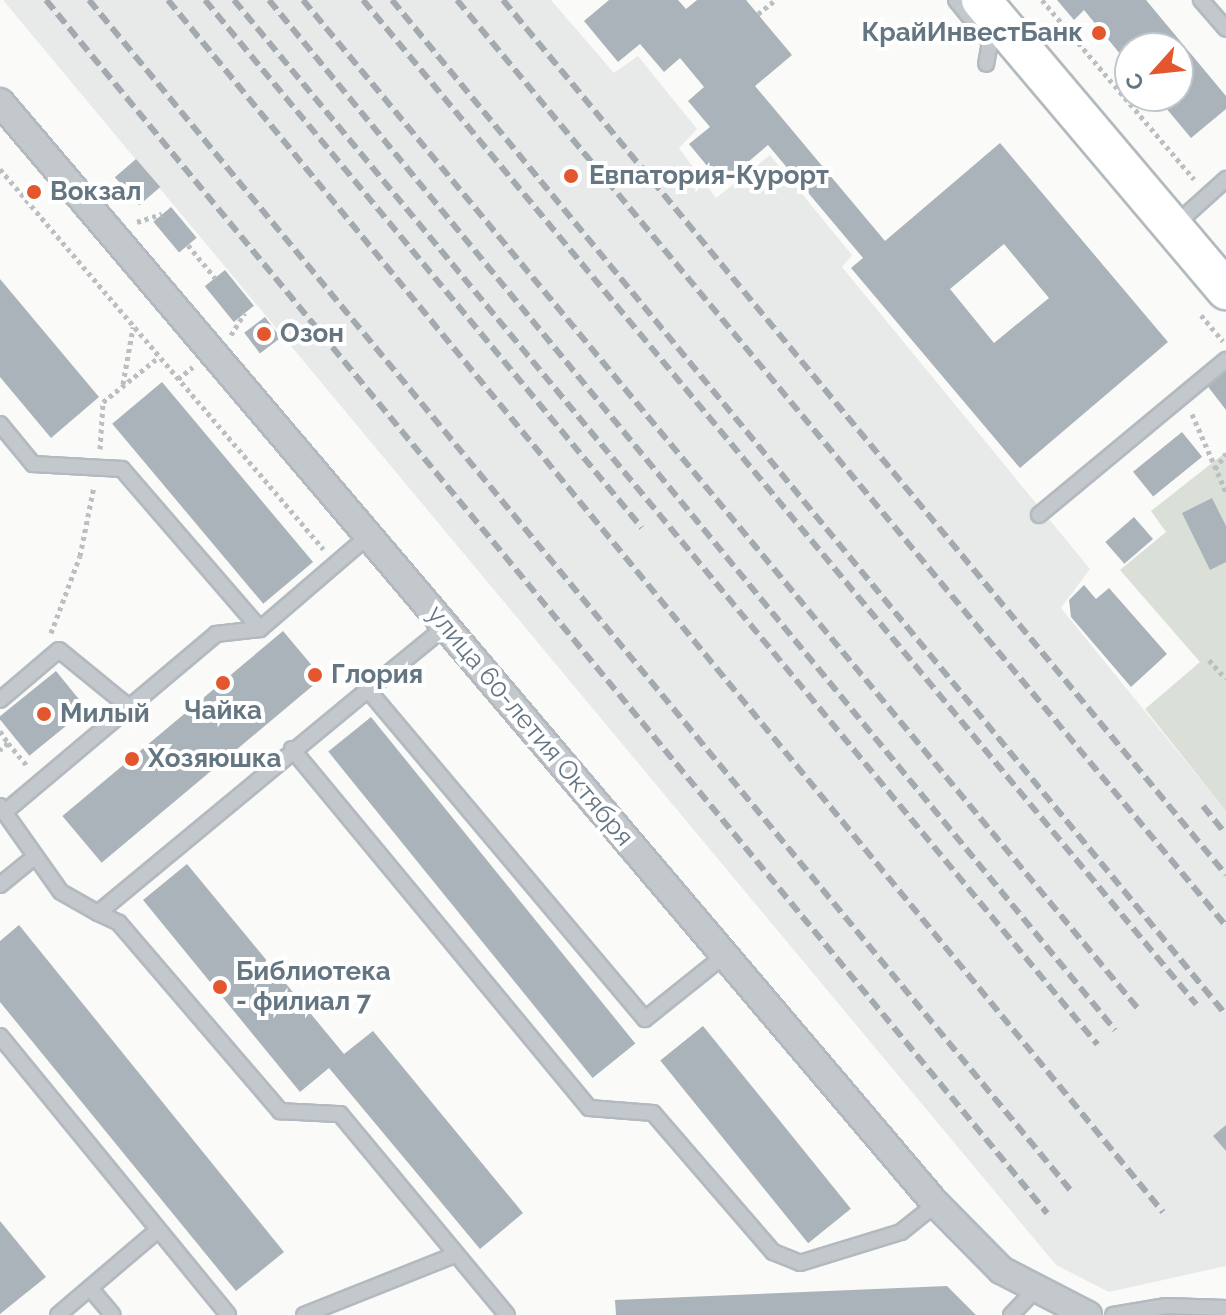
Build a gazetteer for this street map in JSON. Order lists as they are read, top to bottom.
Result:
{
  "streets": {
    "street": ["улица 60-летия Октября"]
  },
  "places": [
    "КрайИнвестБанк",
    "Евпатория-Курорт",
    "Вокзал",
    "Озон",
    "Глория",
    "Чайка",
    "Милый",
    "Хозяюшка",
    "Библиотека - филиал 7"
  ],
  "north": "bottom left"
}
